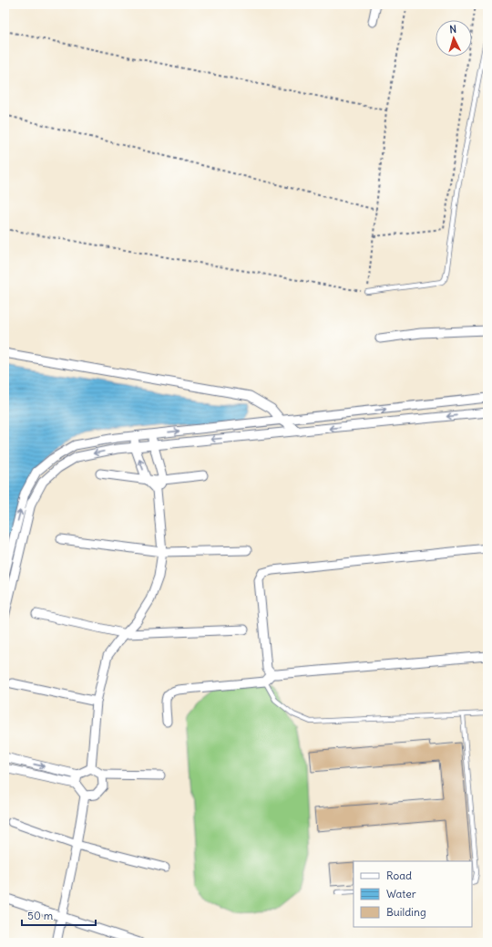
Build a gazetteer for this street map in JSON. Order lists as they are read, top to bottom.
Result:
{
  "legend": ["Road", "Water", "Building"],
  "scale_bar": "50 m",
  "north": "top"
}
